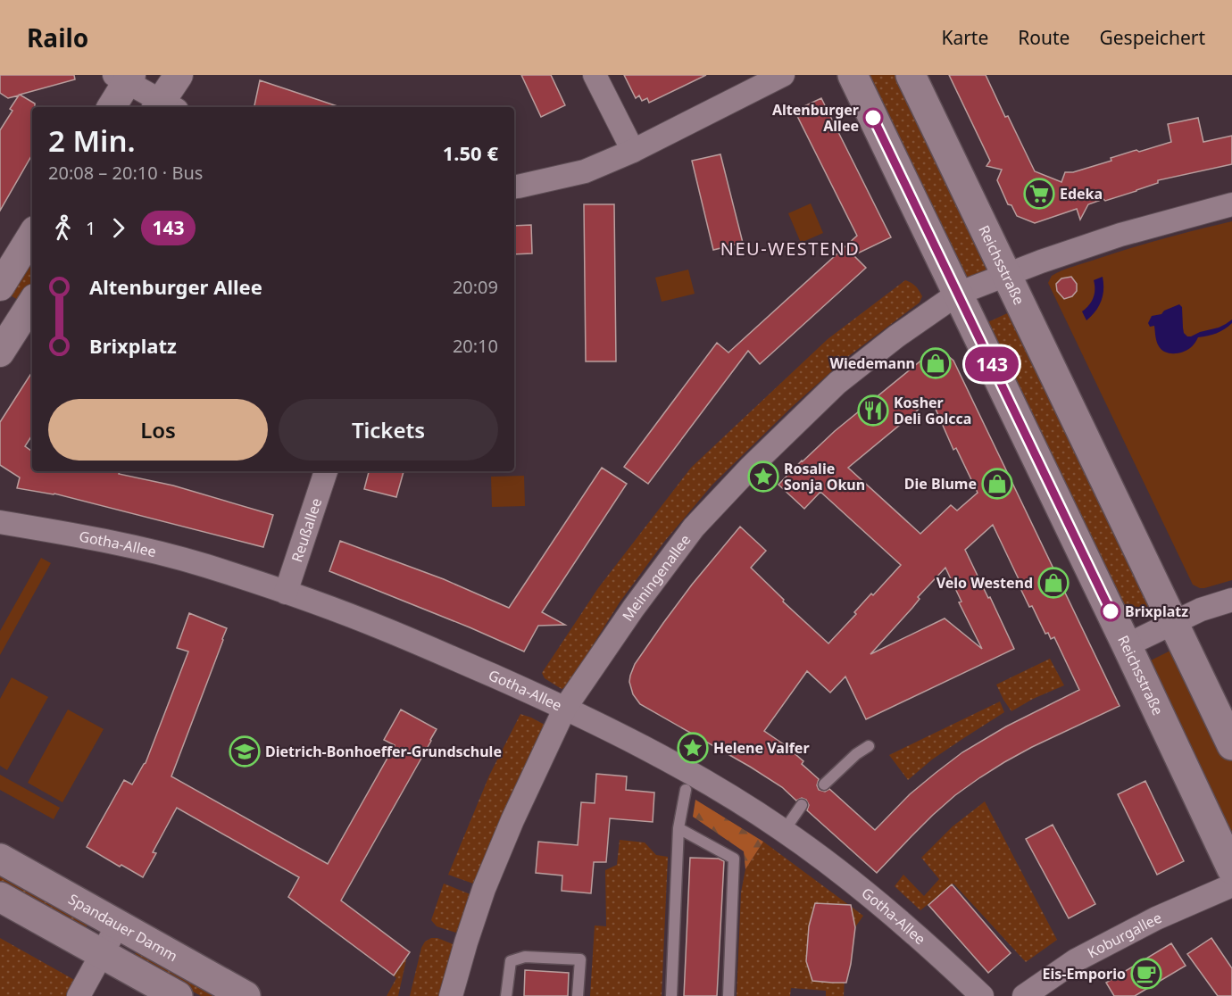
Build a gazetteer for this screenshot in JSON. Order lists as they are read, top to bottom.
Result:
{
  "streets": {
    "main road": ["Reichsstraße", "Spandauer Damm"],
    "street": [
      "Reußallee",
      "Gotha-Allee",
      "Meiningenallee",
      "Koburgallee"
    ]
  },
  "crossings": [
    ["Reichsstraße", "Meiningenallee"],
    ["Reußallee", "Gotha-Allee"],
    ["Gotha-Allee", "Meiningenallee"]
  ],
  "districts": ["NEU-WESTEND"],
  "places": {
    "other": ["Altenburger Allee", "Brixplatz"],
    "supermarket": ["Edeka"],
    "shop": ["Wiedemann", "Die Blume", "Velo Westend"],
    "restaurant": ["Kosher Deli Golcca"],
    "place": ["Rosalie Sonja Okun", "Helene Valfer"],
    "school or university": ["Dietrich-Bonhoeffer-Grundschule"],
    "cafe": ["Eis-Emporio"]
  },
  "lines": ["bus line 143"],
  "page": {
    "header": "Railo",
    "nav": ["Karte", "Route", "Gespeichert"],
    "on_map": "143",
    "heading": ["2 Min.", "20:08 – 20:10 · Bus", "1.50 €"],
    "legs": ["1", "143"],
    "list": [
      {
        "name": "Altenburger Allee",
        "value": "20:09"
      },
      {
        "name": "Brixplatz",
        "value": "20:10"
      }
    ],
    "buttons": ["Los", "Tickets"]
  }
}
